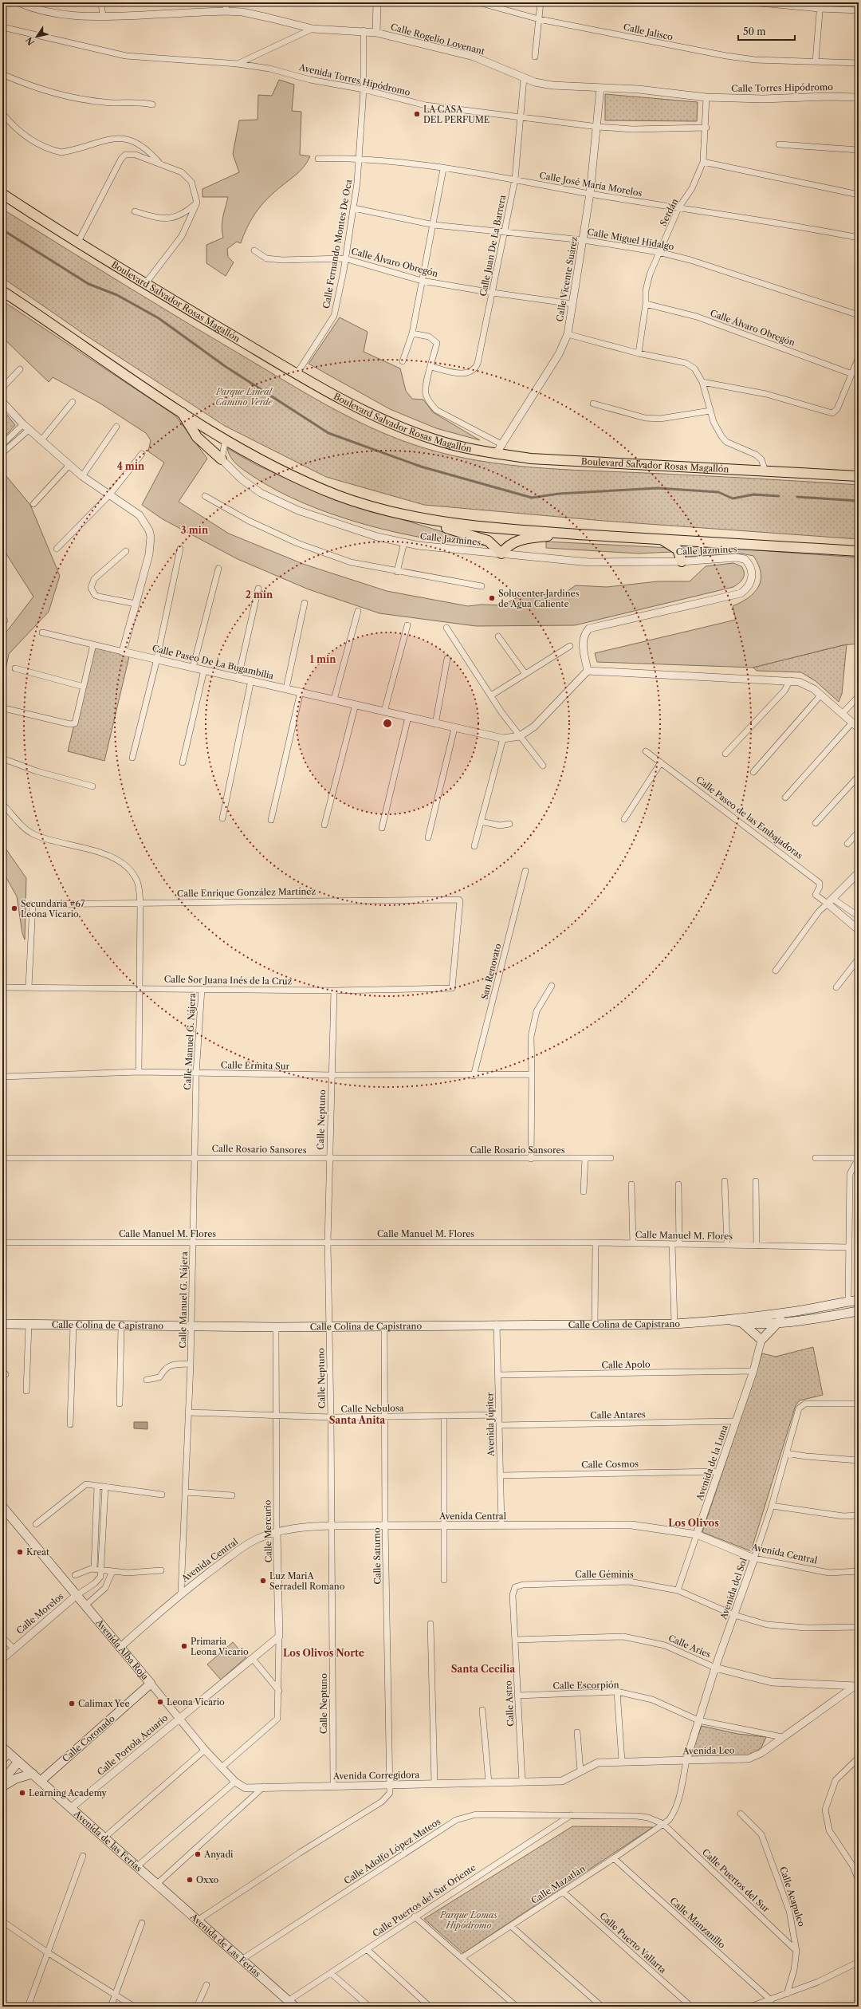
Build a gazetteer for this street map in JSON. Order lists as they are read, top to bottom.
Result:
{
  "streets": {
    "highway": ["Boulevard Salvador Rosas Magallón"],
    "main road": [
      "Calle Colina de Capistrano",
      "Avenida Alba Roja",
      "Calle Coronado",
      "Avenida de las Ferias",
      "Avenida de Las Ferias"
    ],
    "street": [
      "Calle Jalisco",
      "Calle Rogelio Lovenant",
      "Avenida Torres Hipódromo",
      "Calle Torres Hipódromo",
      "Calle José María Morelos",
      "Serdán",
      "Calle Miguel Hidalgo",
      "Calle Fernando Montes De Oca",
      "Calle Juan De La Barrera",
      "Calle Álvaro Obregón",
      "Calle Vicente Suárez",
      "Calle Jazmines",
      "Calle Paseo De La Bugambilia",
      "Calle Paseo de las Embajadoras",
      "Calle Enrique González Martínez",
      "San Renovato",
      "Calle Sor Juana Inés de la Cruz",
      "Calle Manuel G. Nájera",
      "Calle Ermita Sur",
      "Calle Neptuno",
      "Calle Rosario Sansores",
      "Calle Manuel M. Flores",
      "Calle Apolo",
      "Calle Nebulosa",
      "Calle Antares",
      "Avenida Júpiter",
      "Avenida de la Luna",
      "Calle Cosmos",
      "Avenida Central",
      "Calle Mercurio",
      "Calle Saturno",
      "Calle Géminis",
      "Avenida del Sol",
      "Calle Morelos",
      "Calle Aries",
      "Calle Escorpión",
      "Calle Astro",
      "Calle Portola Acuario",
      "Avenida Leo",
      "Avenida Corregidora",
      "Calle Adolfo López Mateos",
      "Calle Puertos del Sur",
      "Calle Mazatlán",
      "Calle Acapulco",
      "Calle Puertos del Sur Oriente",
      "Calle Manzanillo",
      "Calle Puerto Vallarta"
    ]
  },
  "crossings": [
    ["Calle Rogelio Lovenant", "Avenida Torres Hipódromo"],
    ["Calle Rogelio Lovenant", "Calle Torres Hipódromo"],
    ["Calle Rogelio Lovenant", "Serdán"],
    ["Calle Rogelio Lovenant", "Calle Fernando Montes De Oca"],
    ["Calle Rogelio Lovenant", "Calle Juan De La Barrera"],
    ["Calle Rogelio Lovenant", "Calle Vicente Suárez"],
    ["Avenida Torres Hipódromo", "Serdán"],
    ["Avenida Torres Hipódromo", "Calle Fernando Montes De Oca"],
    ["Avenida Torres Hipódromo", "Calle Juan De La Barrera"],
    ["Avenida Torres Hipódromo", "Calle Vicente Suárez"],
    ["Calle Torres Hipódromo", "Serdán"],
    ["Calle José María Morelos", "Serdán"],
    ["Calle José María Morelos", "Calle Fernando Montes De Oca"],
    ["Calle José María Morelos", "Calle Juan De La Barrera"],
    ["Calle José María Morelos", "Calle Vicente Suárez"],
    ["Serdán", "Calle Miguel Hidalgo"],
    ["Serdán", "Calle Álvaro Obregón"],
    ["Calle Miguel Hidalgo", "Calle Fernando Montes De Oca"],
    ["Calle Miguel Hidalgo", "Calle Juan De La Barrera"],
    ["Calle Miguel Hidalgo", "Calle Vicente Suárez"],
    ["Calle Fernando Montes De Oca", "Calle Álvaro Obregón"],
    ["Calle Fernando Montes De Oca", "Boulevard Salvador Rosas Magallón"],
    ["Calle Juan De La Barrera", "Calle Álvaro Obregón"],
    ["Calle Álvaro Obregón", "Calle Vicente Suárez"],
    ["Calle Vicente Suárez", "Boulevard Salvador Rosas Magallón"],
    ["Calle Jazmines", "Calle Paseo De La Bugambilia"],
    ["Calle Enrique González Martínez", "Calle Sor Juana Inés de la Cruz"],
    ["San Renovato", "Calle Ermita Sur"],
    ["Calle Sor Juana Inés de la Cruz", "Calle Manuel G. Nájera"],
    ["Calle Sor Juana Inés de la Cruz", "Calle Neptuno"],
    ["Calle Manuel G. Nájera", "Calle Ermita Sur"],
    ["Calle Manuel G. Nájera", "Calle Rosario Sansores"],
    ["Calle Manuel G. Nájera", "Calle Manuel M. Flores"],
    ["Calle Manuel G. Nájera", "Calle Colina de Capistrano"],
    ["Calle Manuel G. Nájera", "Calle Nebulosa"],
    ["Calle Manuel G. Nájera", "Avenida Central"],
    ["Calle Ermita Sur", "Calle Neptuno"],
    ["Calle Neptuno", "Calle Rosario Sansores"],
    ["Calle Neptuno", "Calle Manuel M. Flores"],
    ["Calle Neptuno", "Calle Colina de Capistrano"],
    ["Calle Neptuno", "Calle Nebulosa"],
    ["Calle Neptuno", "Avenida Central"],
    ["Calle Neptuno", "Avenida Corregidora"],
    ["Calle Colina de Capistrano", "Avenida Júpiter"],
    ["Calle Colina de Capistrano", "Calle Mercurio"],
    ["Calle Colina de Capistrano", "Calle Saturno"],
    ["Calle Apolo", "Avenida Júpiter"],
    ["Calle Apolo", "Avenida de la Luna"],
    ["Calle Nebulosa", "Avenida Júpiter"],
    ["Calle Nebulosa", "Calle Mercurio"],
    ["Calle Nebulosa", "Calle Saturno"],
    ["Calle Antares", "Avenida Júpiter"],
    ["Calle Antares", "Avenida de la Luna"],
    ["Avenida Júpiter", "Calle Cosmos"],
    ["Avenida Júpiter", "Avenida Central"],
    ["Avenida de la Luna", "Calle Cosmos"],
    ["Avenida de la Luna", "Avenida Central"],
    ["Avenida de la Luna", "Calle Géminis"],
    ["Avenida Central", "Calle Mercurio"],
    ["Avenida Central", "Calle Saturno"],
    ["Avenida Central", "Avenida del Sol"],
    ["Avenida Central", "Avenida Alba Roja"],
    ["Calle Mercurio", "Avenida Alba Roja"],
    ["Calle Mercurio", "Calle Portola Acuario"],
    ["Calle Saturno", "Avenida Corregidora"],
    ["Calle Géminis", "Avenida del Sol"],
    ["Calle Géminis", "Calle Astro"],
    ["Avenida del Sol", "Calle Aries"],
    ["Avenida del Sol", "Calle Escorpión"],
    ["Avenida del Sol", "Avenida Leo"],
    ["Avenida del Sol", "Calle Mazatlán"],
    ["Calle Morelos", "Avenida Alba Roja"],
    ["Calle Aries", "Calle Astro"],
    ["Calle Aries", "Avenida Leo"],
    ["Avenida Alba Roja", "Calle Coronado"],
    ["Avenida Alba Roja", "Calle Portola Acuario"],
    ["Avenida Alba Roja", "Avenida Corregidora"],
    ["Calle Escorpión", "Calle Astro"],
    ["Calle Escorpión", "Avenida Leo"],
    ["Calle Astro", "Avenida Leo"],
    ["Calle Astro", "Avenida Corregidora"],
    ["Calle Coronado", "Avenida de las Ferias"],
    ["Calle Portola Acuario", "Avenida de las Ferias"],
    ["Avenida Leo", "Avenida Corregidora"],
    ["Avenida Leo", "Calle Mazatlán"],
    ["Avenida de las Ferias", "Avenida de Las Ferias"],
    ["Calle Adolfo López Mateos", "Calle Puertos del Sur"],
    ["Calle Adolfo López Mateos", "Calle Mazatlán"],
    ["Calle Adolfo López Mateos", "Calle Puertos del Sur Oriente"],
    ["Calle Adolfo López Mateos", "Avenida de Las Ferias"],
    ["Calle Puertos del Sur", "Calle Mazatlán"],
    ["Calle Puertos del Sur", "Calle Acapulco"],
    ["Calle Mazatlán", "Calle Manzanillo"],
    ["Calle Mazatlán", "Calle Puerto Vallarta"],
    ["Calle Puertos del Sur Oriente", "Avenida de Las Ferias"]
  ],
  "districts": [
    "Santa Anita",
    "Los Olivos",
    "Los Olivos Norte",
    "Santa Cecilia"
  ],
  "parks": ["Parque Lineal Camino Verde", "Parque Lomas Hipódromo"],
  "places": [
    "LA CASA DEL PERFUME",
    "Solucenter Jardines de Agua Caliente",
    "Secundaria #67 Leona Vicario",
    "Kreat",
    "Luz MariA Serradell Romano",
    "Primaria Leona Vicario",
    "Leona Vicario",
    "Calimax Yee",
    "Learning Academy",
    "Anyadi",
    "Oxxo"
  ],
  "scale_bar": "50 m",
  "north": "bottom left",
  "rings": [
    "4 min",
    "3 min",
    "2 min",
    "1 min"
  ]
}
